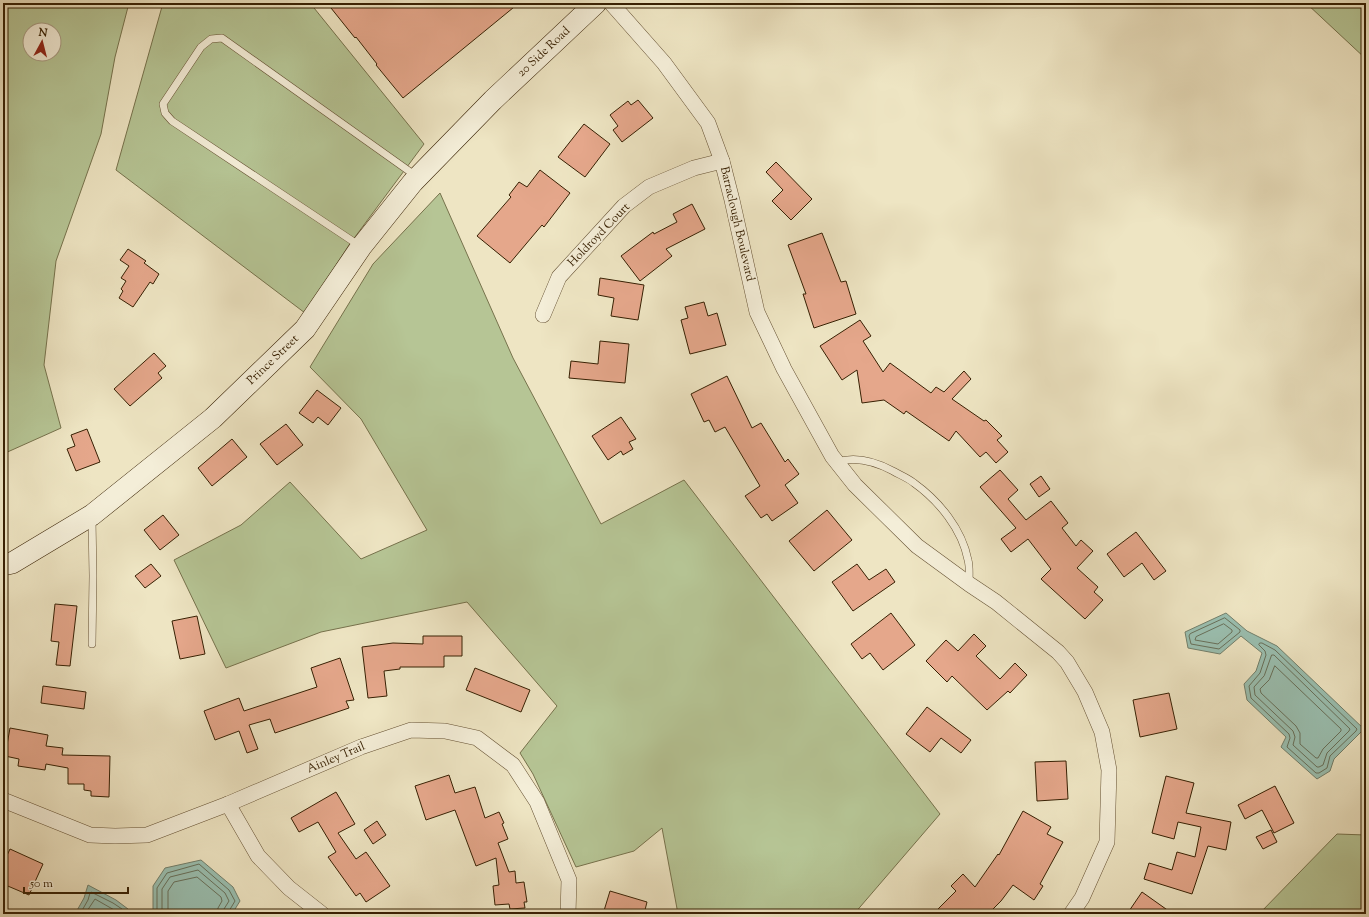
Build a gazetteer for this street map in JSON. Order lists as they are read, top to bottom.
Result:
{
  "streets": {
    "street": [
      "20 Side Road",
      "Barraclough Boulevard",
      "Holdroyd Court",
      "Prince Street",
      "Ainley Trail"
    ]
  },
  "crossings": [
    ["20 Side Road", "Prince Street"],
    ["Barraclough Boulevard", "Holdroyd Court"]
  ],
  "scale_bar": "50 m",
  "north": "top"
}
